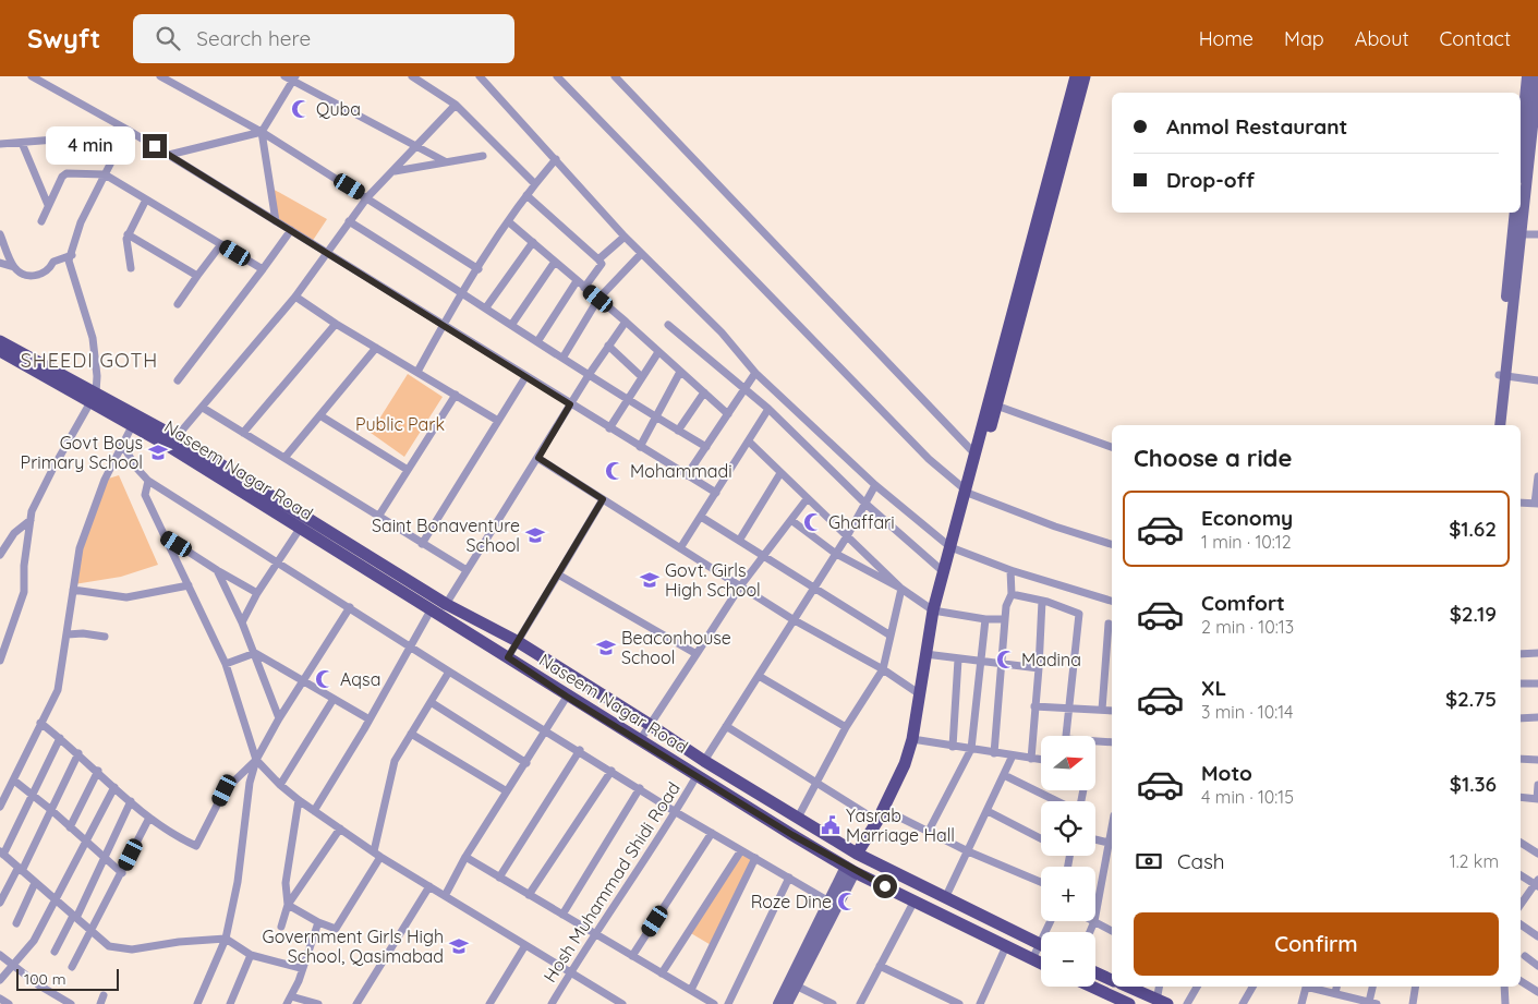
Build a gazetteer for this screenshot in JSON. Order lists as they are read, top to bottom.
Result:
{
  "streets": {
    "main road": ["Naseem Nagar Road"],
    "street": ["Hosh Muhammad Shidi Road"]
  },
  "crossings": [
    ["Naseem Nagar Road", "Hosh Muhammad Shidi Road"]
  ],
  "districts": ["SHEEDI GOTH"],
  "parks": ["Public Park"],
  "places": {
    "mosque": [
      "Quba",
      "Mohammadi",
      "Ghaffari",
      "Madina",
      "Aqsa",
      "Roze Dine"
    ],
    "school or university": [
      "Govt Boys Primary School",
      "Saint Bonaventure School",
      "Govt. Girls High School",
      "Beaconhouse School",
      "Government Girls High School, Qasimabad"
    ],
    "public building": ["Yasrab Marriage Hall"]
  },
  "scale_bar": "100 m",
  "north": "right",
  "page": {
    "header": "Swyft",
    "search": "Search here",
    "nav": [
      "Home",
      "Map",
      "About",
      "Contact"
    ],
    "banner": ["Anmol Restaurant", "Drop-off"],
    "bubble": "4 min",
    "heading": "Choose a ride",
    "list": [
      {
        "name": "Economy",
        "note": "1 min · 10:12",
        "value": "$1.62"
      },
      {
        "name": "Comfort",
        "note": "2 min · 10:13",
        "value": "$2.19"
      },
      {
        "name": "XL",
        "note": "3 min · 10:14",
        "value": "$2.75"
      },
      {
        "name": "Moto",
        "note": "4 min · 10:15",
        "value": "$1.36"
      }
    ],
    "map_buttons": ["+", "−"],
    "pay": ["Cash", "1.2 km"],
    "buttons": "Confirm",
    "scale": "100 m"
  }
}
